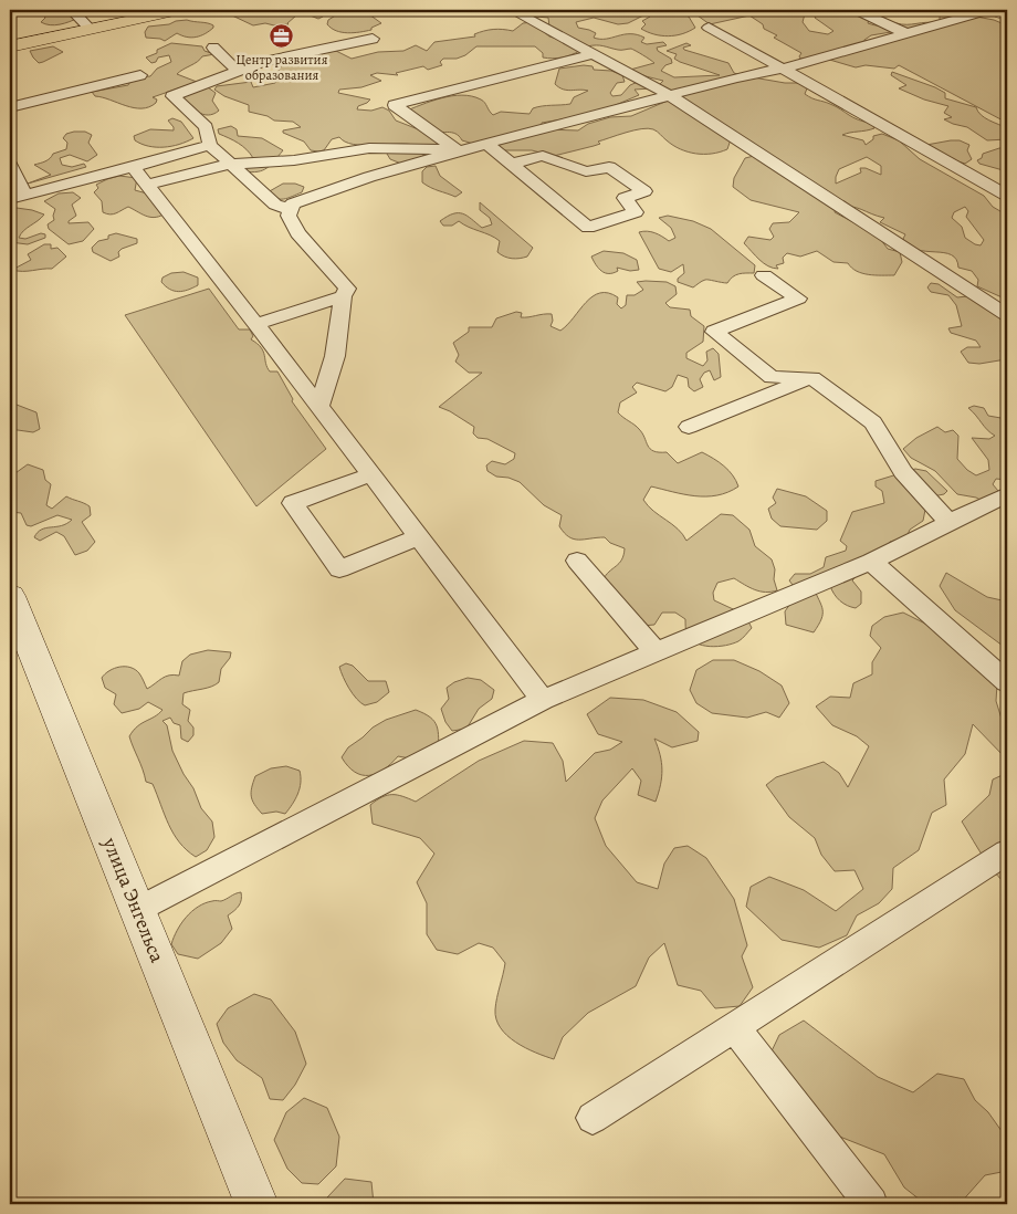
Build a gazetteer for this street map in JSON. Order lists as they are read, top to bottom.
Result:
{
  "streets": {
    "street": ["улица Энгельса"]
  },
  "places": {
    "office": ["Центр развития образования"]
  }
}
